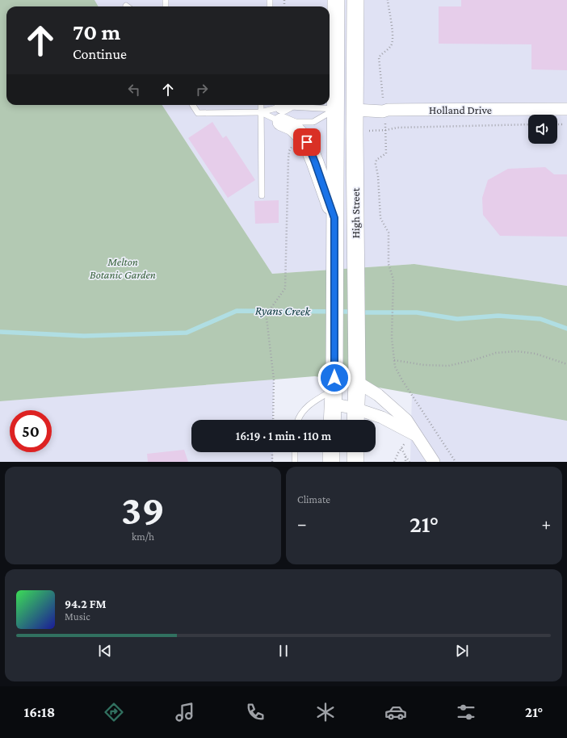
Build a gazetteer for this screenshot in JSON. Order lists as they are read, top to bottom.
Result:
{
  "streets": {
    "main road": ["High Street"],
    "street": ["Holland Drive"]
  },
  "crossings": [
    ["Holland Drive", "High Street"]
  ],
  "water": ["Ryans Creek"],
  "parks": ["Melton Botanic Garden"],
  "page": {
    "turn": ["70 m", "Continue"],
    "limit": "50",
    "trip": "16:19 · 1 min · 110 m",
    "tile": [
      ["39", "km/h"],
      "Climate"
    ],
    "heat": ["−", "21°", "+"],
    "song": ["94.2 FM", "Music"],
    "tabs": ["16:18", "21°"]
  }
}
